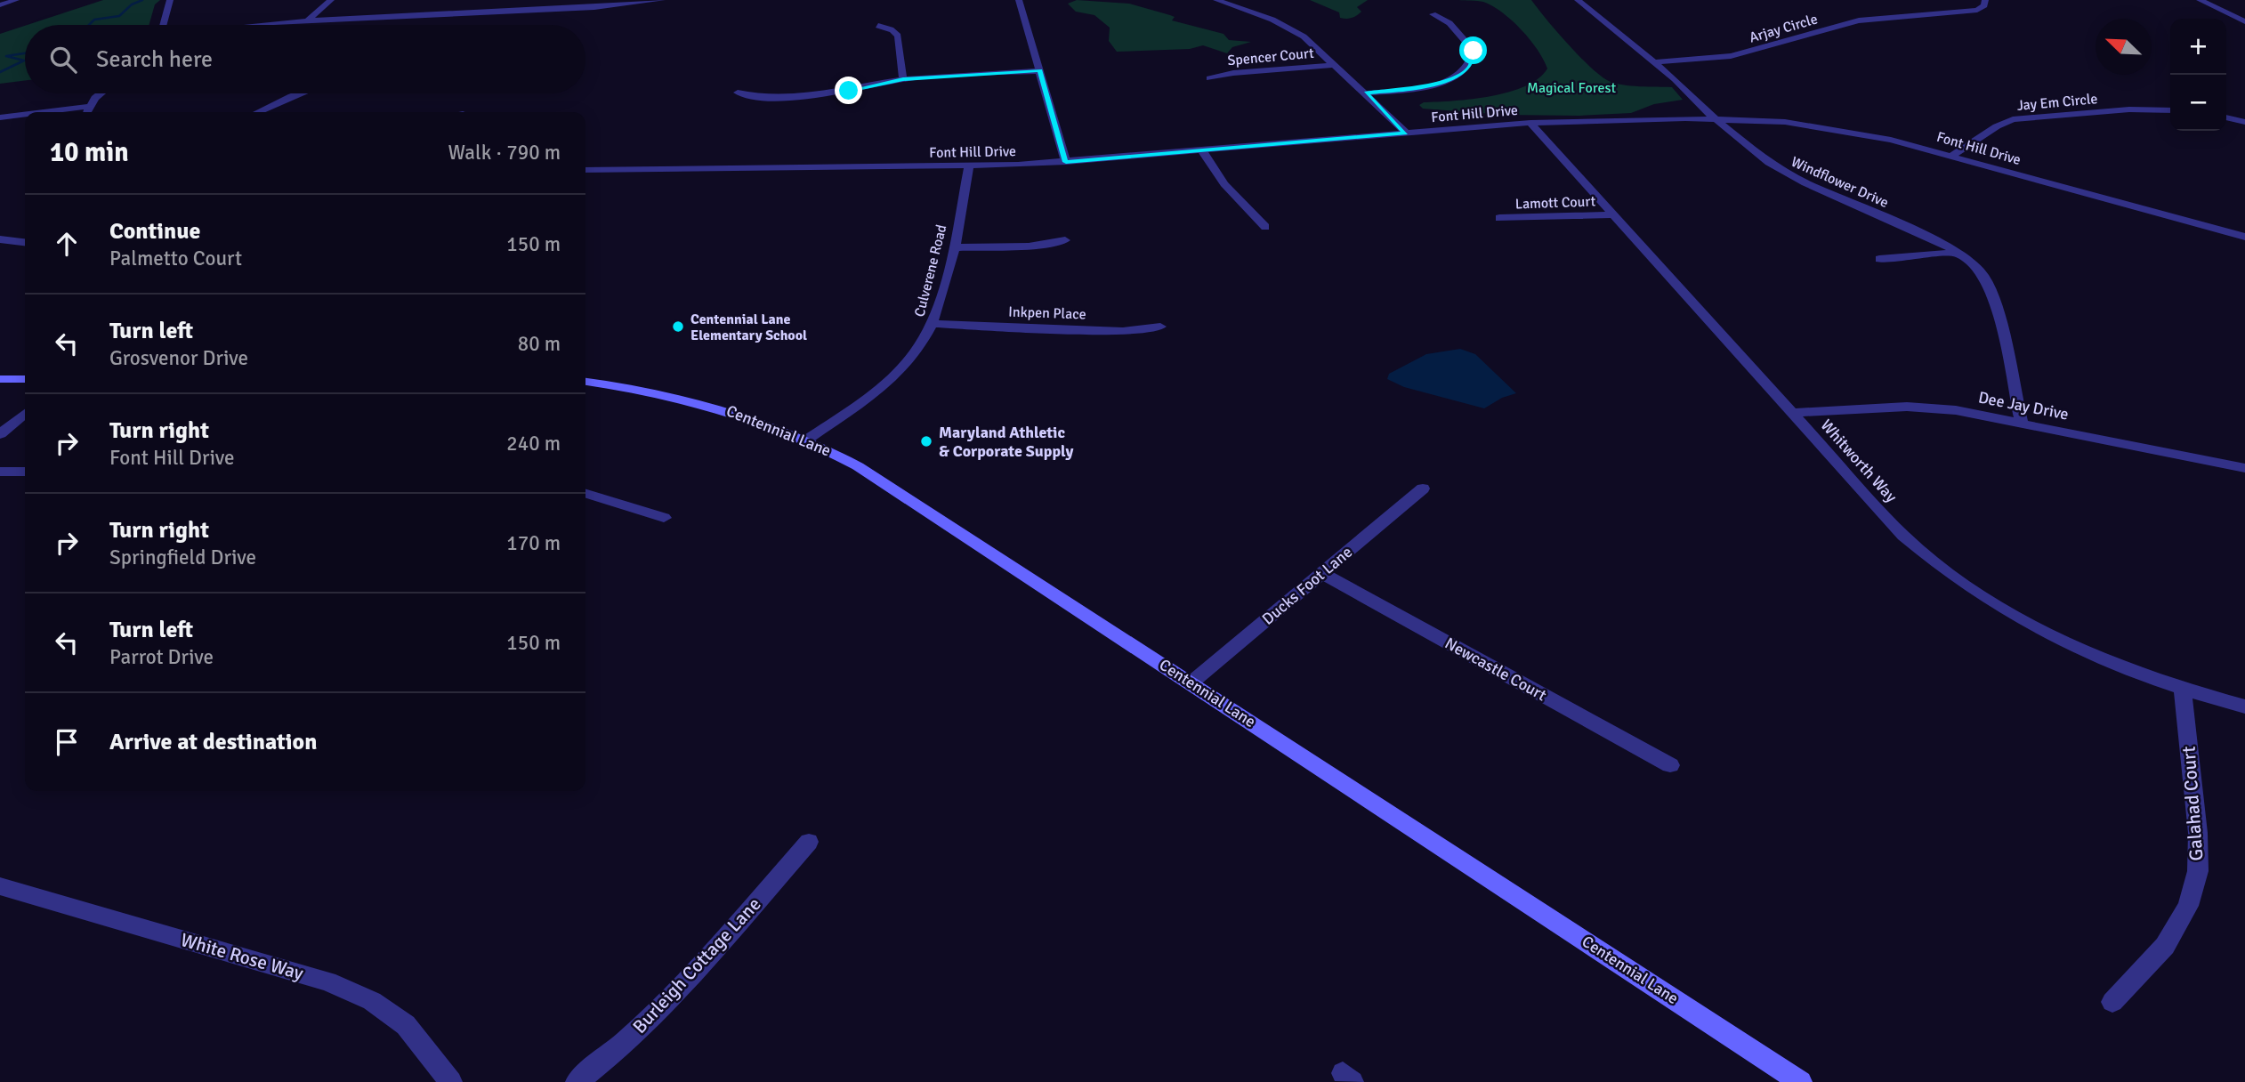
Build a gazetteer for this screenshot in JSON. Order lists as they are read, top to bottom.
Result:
{
  "streets": {
    "street": [
      "Arjay Circle",
      "Spencer Court",
      "Jay Em Circle",
      "Font Hill Drive",
      "Windflower Drive",
      "Lamott Court",
      "Culverene Road",
      "Inkpen Place",
      "Dee Jay Drive",
      "Centennial Lane",
      "Whitworth Way",
      "Ducks Foot Lane",
      "Newcastle Court",
      "Galahad Court",
      "White Rose Way",
      "Burleigh Cottage Lane"
    ]
  },
  "crossings": [
    ["Arjay Circle", "Windflower Drive"],
    ["Jay Em Circle", "Font Hill Drive"],
    ["Font Hill Drive", "Windflower Drive"],
    ["Font Hill Drive", "Culverene Road"],
    ["Font Hill Drive", "Whitworth Way"],
    ["Windflower Drive", "Dee Jay Drive"],
    ["Lamott Court", "Whitworth Way"],
    ["Culverene Road", "Inkpen Place"],
    ["Culverene Road", "Centennial Lane"],
    ["Dee Jay Drive", "Whitworth Way"],
    ["Centennial Lane", "Ducks Foot Lane"],
    ["Whitworth Way", "Galahad Court"],
    ["Ducks Foot Lane", "Newcastle Court"]
  ],
  "parks": ["Magical Forest"],
  "places": ["Centennial Lane Elementary School", "Maryland Athletic & Corporate Supply"],
  "north": "top left",
  "page": {
    "map_buttons": ["+", "−"],
    "search": "Search here",
    "heading": ["10 min", "Walk · 790 m"],
    "list": [
      ["Continue", "Palmetto Court", "150 m"],
      ["Turn left", "Grosvenor Drive", "80 m"],
      ["Turn right", "Font Hill Drive", "240 m"],
      ["Turn right", "Springfield Drive", "170 m"],
      ["Turn left", "Parrot Drive", "150 m"],
      "Arrive at destination"
    ]
  }
}
